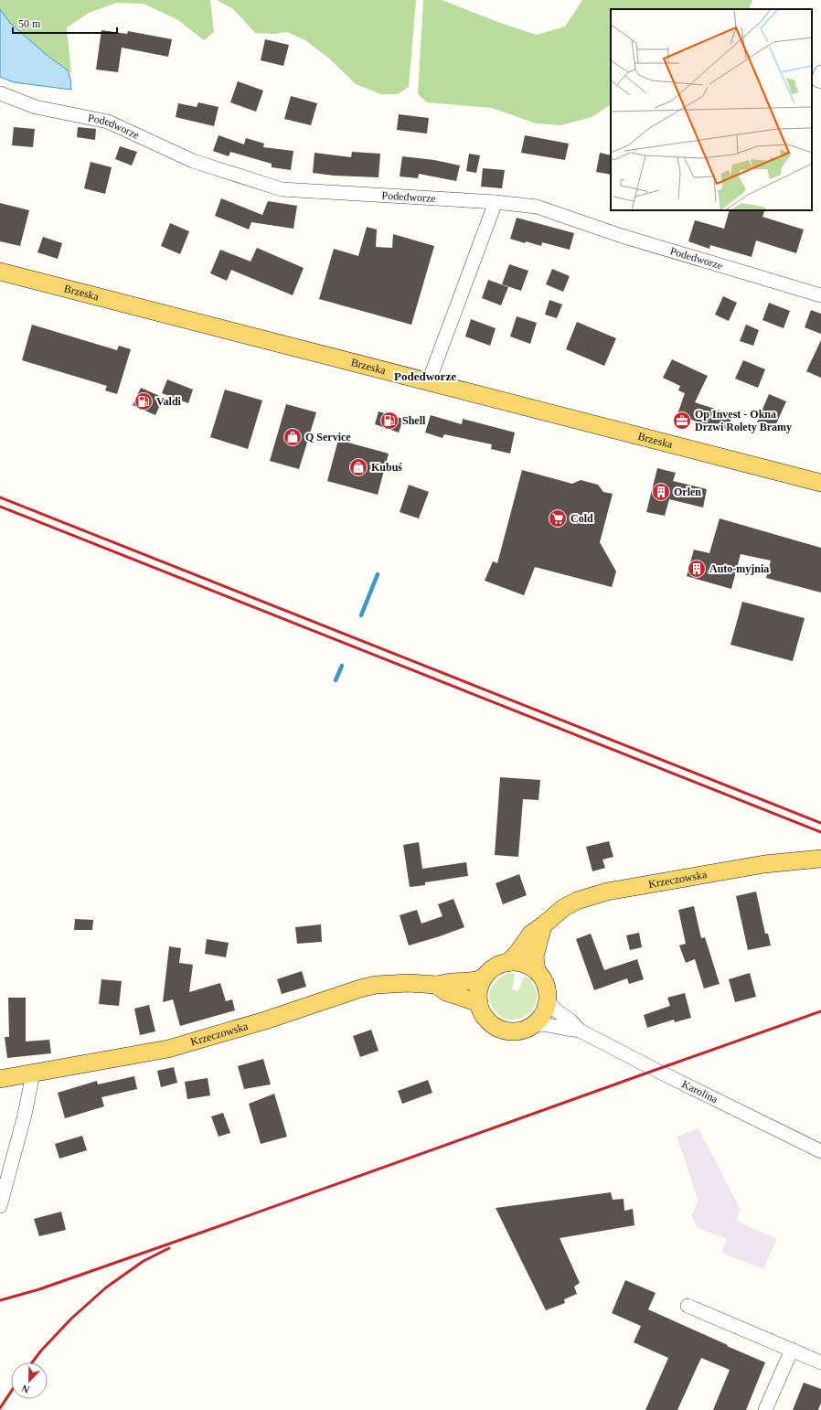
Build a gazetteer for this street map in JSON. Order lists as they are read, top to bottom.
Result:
{
  "streets": {
    "main road": ["Brzeska", "Krzeczowska"],
    "street": ["Podedworze", "Karolina"]
  },
  "crossings": [
    ["Krzeczowska", "Karolina"]
  ],
  "districts": ["Podedworze"],
  "places": {
    "fuel station": ["Valdi", "Shell"],
    "office": ["Op Invest - Okna Drzwi Rolety Bramy"],
    "shop": ["Q Service", "Kubuś"],
    "building": ["Orlen", "Auto-myjnia"],
    "supermarket": ["Cold"]
  },
  "scale_bar": "50 m",
  "north": "bottom left"
}
